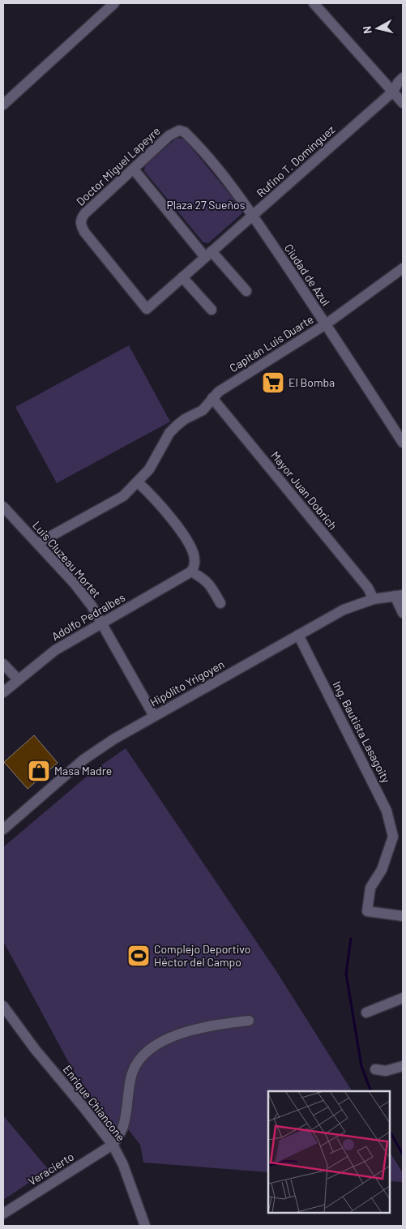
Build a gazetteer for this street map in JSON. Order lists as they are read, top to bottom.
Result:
{
  "streets": {
    "street": [
      "Rufino T. Domínguez",
      "Doctor Miguel Lapeyre",
      "Ciudad de Azul",
      "Capitán Luis Duarte",
      "Mayor Juan Dobrich",
      "Luis Cluzeau Mortet",
      "Adolfo Pedralbes",
      "Hipólito Yrigoyen",
      "Ing. Bautista Lasagoity",
      "Enrique Chiancone",
      "Veracierto"
    ]
  },
  "crossings": [
    ["Rufino T. Domínguez", "Doctor Miguel Lapeyre"],
    ["Rufino T. Domínguez", "Ciudad de Azul"],
    ["Doctor Miguel Lapeyre", "Ciudad de Azul"],
    ["Ciudad de Azul", "Capitán Luis Duarte"],
    ["Capitán Luis Duarte", "Mayor Juan Dobrich"],
    ["Capitán Luis Duarte", "Luis Cluzeau Mortet"],
    ["Mayor Juan Dobrich", "Hipólito Yrigoyen"],
    ["Luis Cluzeau Mortet", "Adolfo Pedralbes"],
    ["Luis Cluzeau Mortet", "Hipólito Yrigoyen"],
    ["Hipólito Yrigoyen", "Ing. Bautista Lasagoity"],
    ["Enrique Chiancone", "Veracierto"]
  ],
  "parks": ["Plaza 27 Sueños"],
  "places": {
    "supermarket": ["El Bomba"],
    "shop": ["Masa Madre"],
    "sports": ["Complejo Deportivo Héctor del Campo"]
  },
  "north": "left"
}
